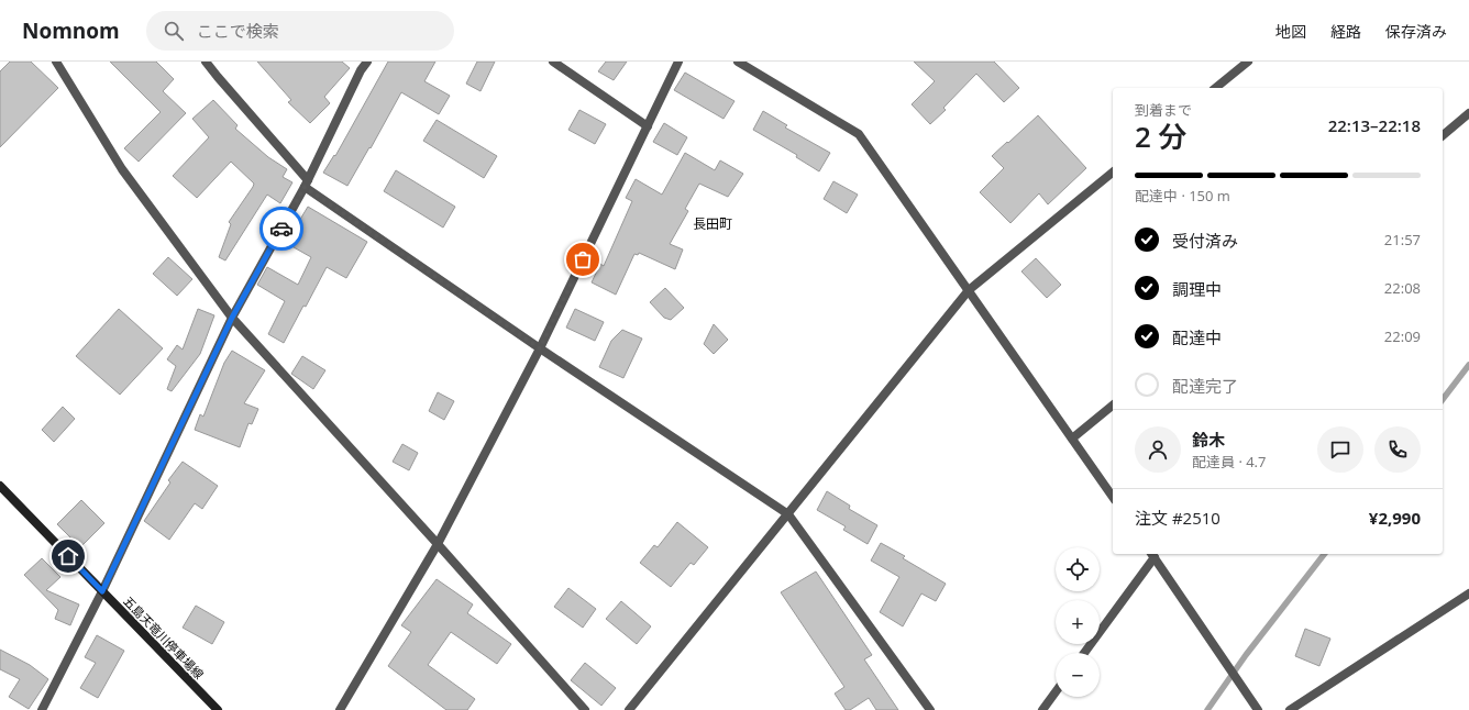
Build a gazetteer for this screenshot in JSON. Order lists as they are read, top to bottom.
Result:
{
  "streets": {
    "main road": ["五島天竜川停車場線"]
  },
  "districts": ["長田町"],
  "page": {
    "header": "Nomnom",
    "search": "ここで検索",
    "nav": ["地図", "経路", "保存済み"],
    "heading": ["2 分", "到着まで", "22:13–22:18"],
    "panel": [
      "鈴木",
      "配達員 · 4.7",
      "注文 #2510",
      "¥2,990"
    ],
    "bar": "配達中 · 150 m",
    "list": [
      ["受付済み", "21:57"],
      ["調理中", "22:08"],
      ["配達中", "22:09"],
      "配達完了"
    ],
    "map_buttons": ["+", "−"]
  }
}
